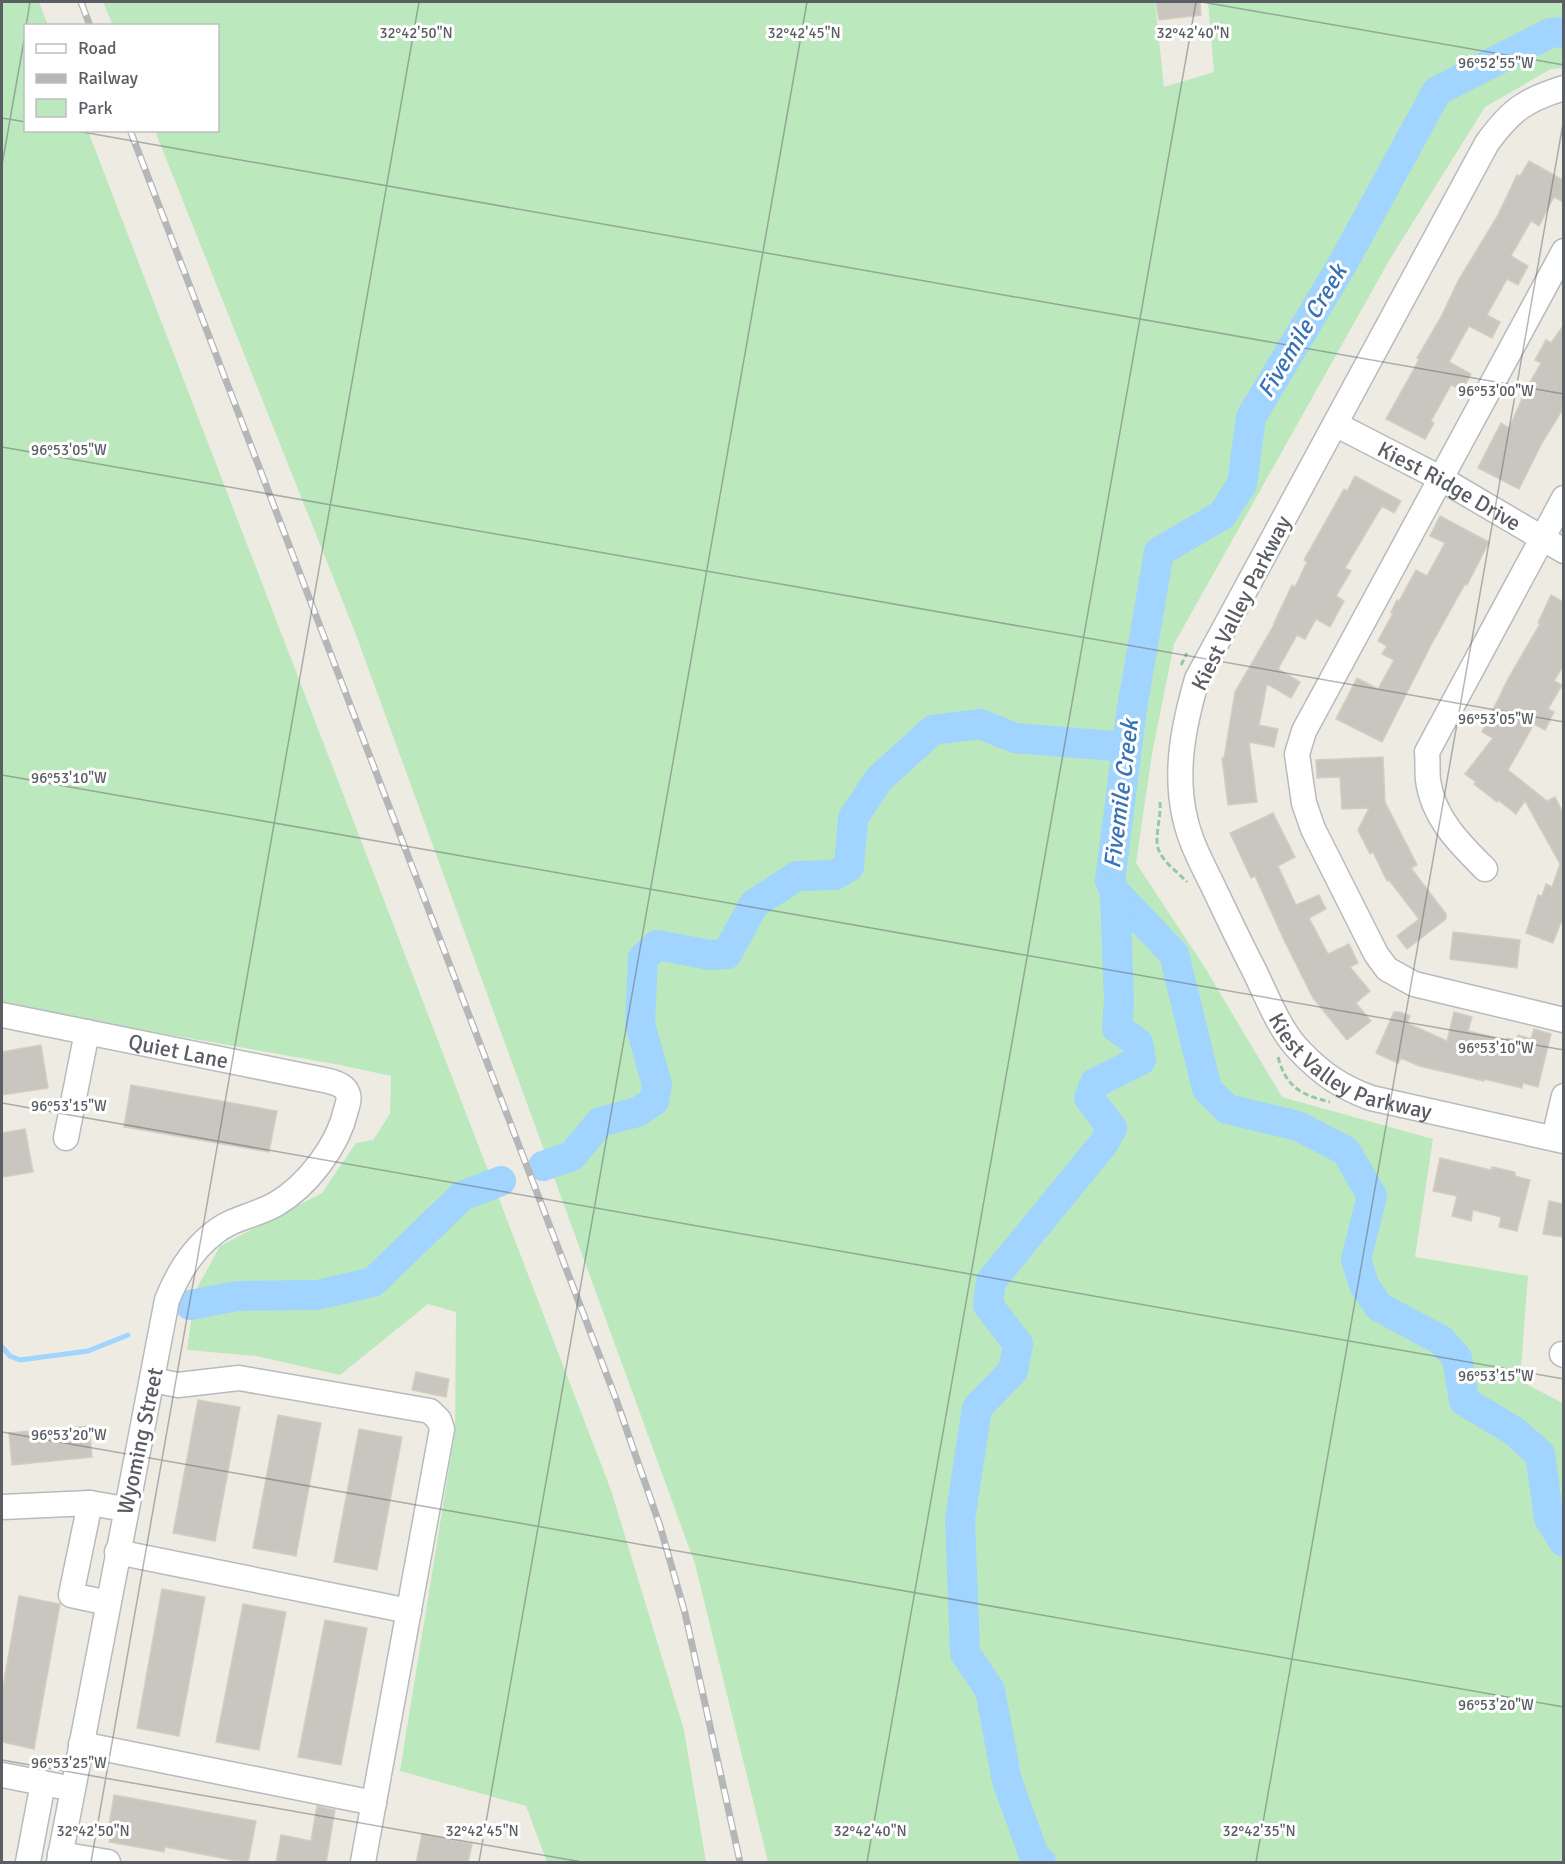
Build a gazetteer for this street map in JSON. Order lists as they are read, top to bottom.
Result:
{
  "streets": {
    "street": [
      "Kiest Ridge Drive",
      "Kiest Valley Parkway",
      "Quiet Lane",
      "Wyoming Street"
    ]
  },
  "crossings": [
    ["Kiest Ridge Drive", "Kiest Valley Parkway"],
    ["Quiet Lane", "Wyoming Street"]
  ],
  "water": ["Fivemile Creek"],
  "legend": ["Road", "Railway", "Park"],
  "coordinates": [
    "32°42'50\"N",
    "32°42'45\"N",
    "32°42'40\"N",
    "96°52'55\"W",
    "96°53'00\"W",
    "96°53'05\"W",
    "96°53'10\"W",
    "96°53'15\"W",
    "96°53'20\"W",
    "96°53'25\"W",
    "32°42'35\"N"
  ]
}
